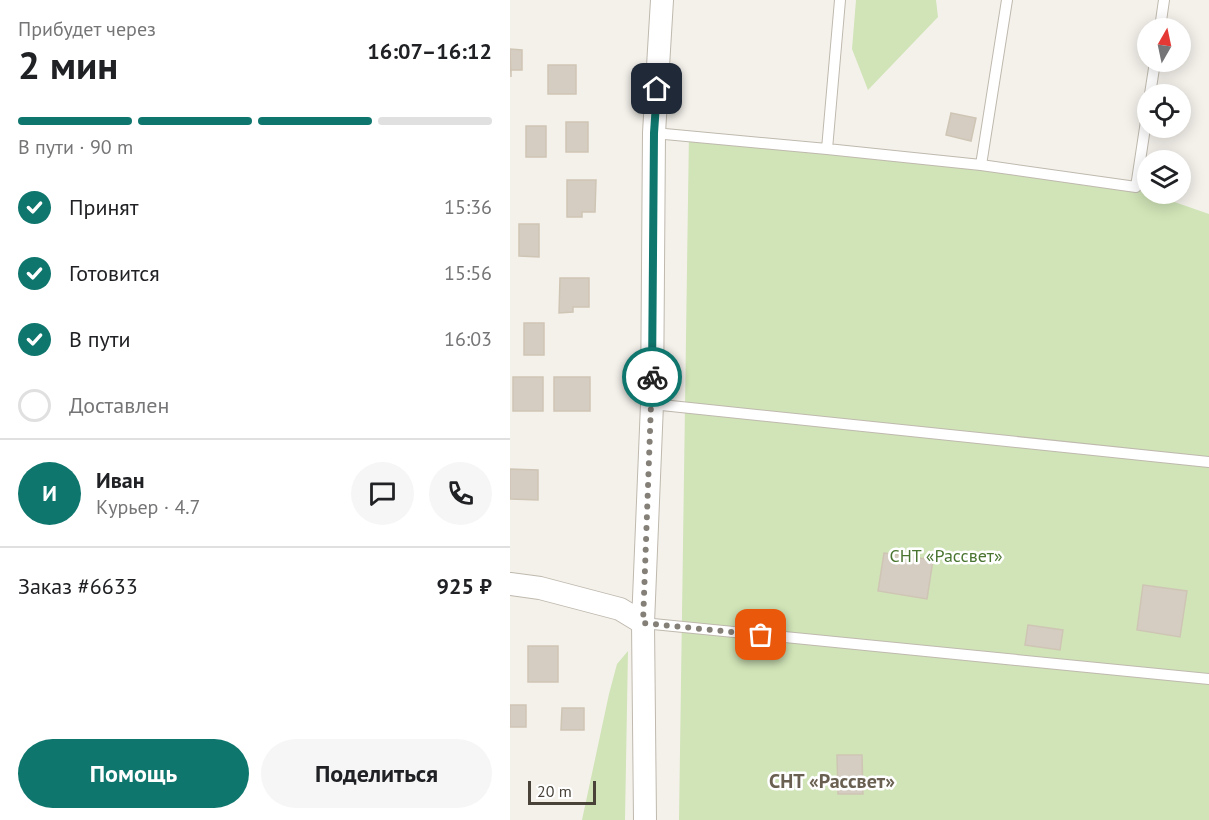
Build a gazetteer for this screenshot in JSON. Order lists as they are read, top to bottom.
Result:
{
  "districts": ["СНТ «Рассвет»"],
  "parks": ["СНТ «Рассвет»"],
  "scale_bar": "20 m",
  "north": "top",
  "page": {
    "heading": ["2 мин", "Прибудет через", "16:07–16:12"],
    "panel": [
      "Иван",
      "Курьер · 4.7",
      "Заказ #6633",
      "925 ₽"
    ],
    "bar": "В пути · 90 m",
    "list": [
      ["Принят", "15:36"],
      ["Готовится", "15:56"],
      ["В пути", "16:03"],
      "Доставлен"
    ],
    "round": "И",
    "buttons": ["Помощь", "Поделиться"],
    "scale": "20 m"
  }
}
